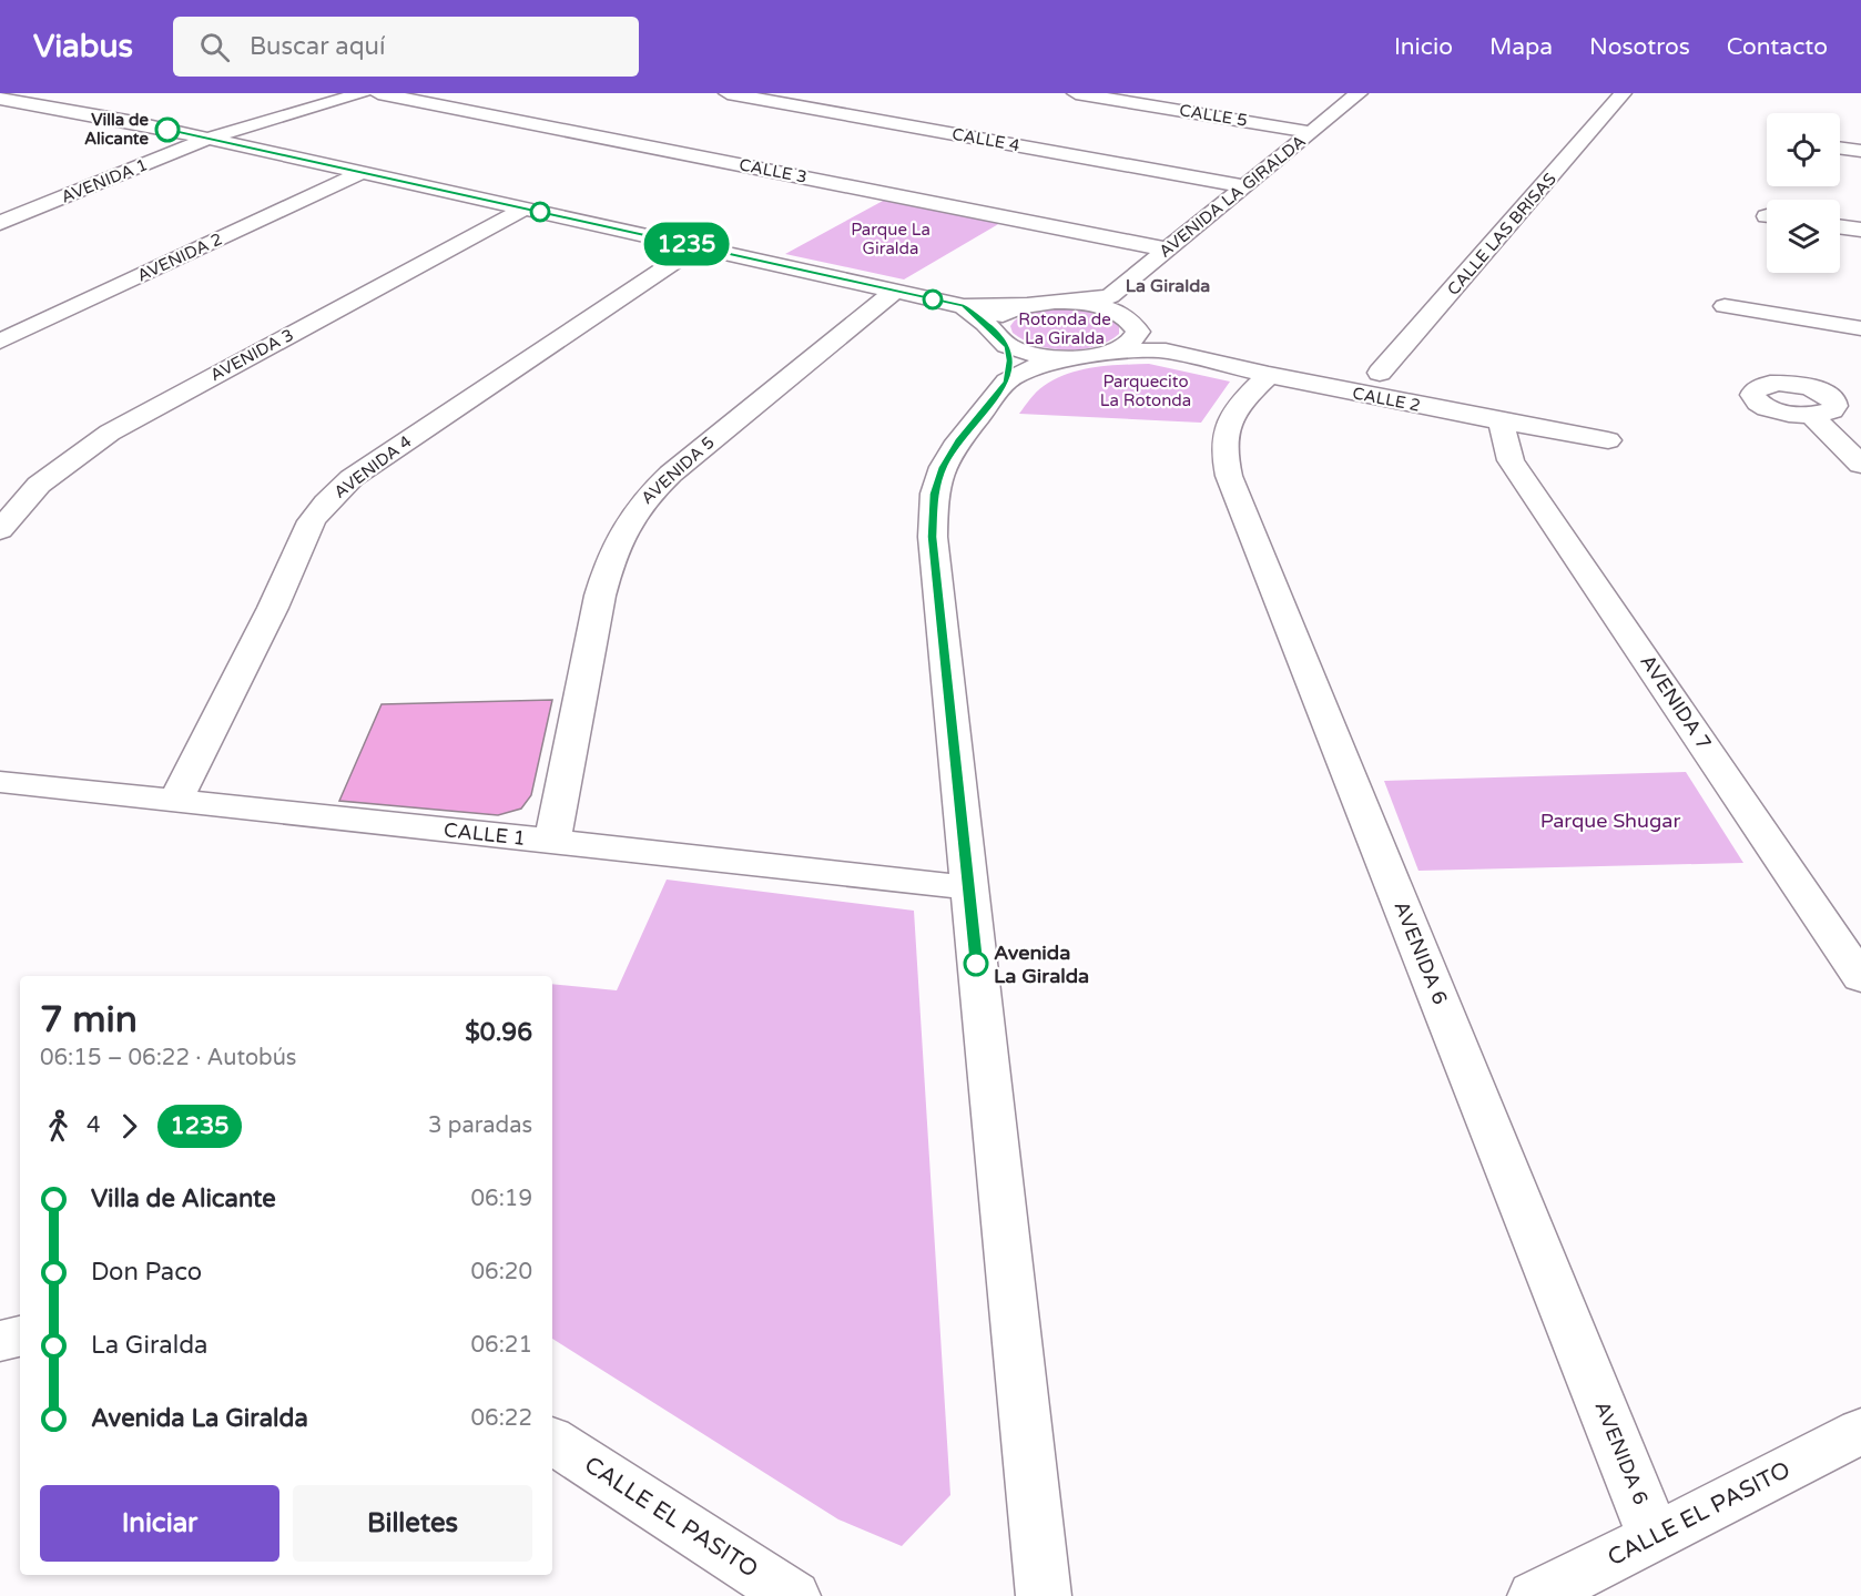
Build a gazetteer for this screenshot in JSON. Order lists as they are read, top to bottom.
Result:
{
  "streets": {
    "street": [
      "CALLE 5",
      "CALLE 4",
      "CALLE 3",
      "AVENIDA 1",
      "AVENIDA LA GIRALDA",
      "CALLE LAS BRISAS",
      "AVENIDA 2",
      "AVENIDA 3",
      "CALLE 2",
      "AVENIDA 4",
      "AVENIDA 5",
      "AVENIDA 7",
      "CALLE 1",
      "AVENIDA 6",
      "CALLE EL PASITO"
    ]
  },
  "crossings": [
    ["CALLE 5", "AVENIDA LA GIRALDA"],
    ["CALLE 4", "AVENIDA LA GIRALDA"],
    ["CALLE 3", "AVENIDA LA GIRALDA"],
    ["CALLE 2", "AVENIDA 7"],
    ["CALLE 2", "AVENIDA 6"],
    ["AVENIDA 4", "CALLE 1"],
    ["AVENIDA 5", "CALLE 1"],
    ["AVENIDA 6", "CALLE EL PASITO"]
  ],
  "districts": ["La Giralda"],
  "parks": [
    "Parque La Giralda",
    "Rotonda de La Giralda",
    "Parquecito La Rotonda",
    "Parque Shugar"
  ],
  "places": ["Villa de Alicante", "Avenida La Giralda"],
  "lines": ["bus line 1235"],
  "page": {
    "header": "Viabus",
    "search": "Buscar aquí",
    "nav": [
      "Inicio",
      "Mapa",
      "Nosotros",
      "Contacto"
    ],
    "on_map": "1235",
    "heading": ["7 min", "06:15 – 06:22 · Autobús", "$0.96"],
    "legs": ["4", "1235", "3 paradas"],
    "list": [
      {
        "name": "Villa de Alicante",
        "value": "06:19"
      },
      {
        "name": "Don Paco",
        "value": "06:20"
      },
      {
        "name": "La Giralda",
        "value": "06:21"
      },
      {
        "name": "Avenida La Giralda",
        "value": "06:22"
      }
    ],
    "buttons": ["Iniciar", "Billetes"]
  }
}
